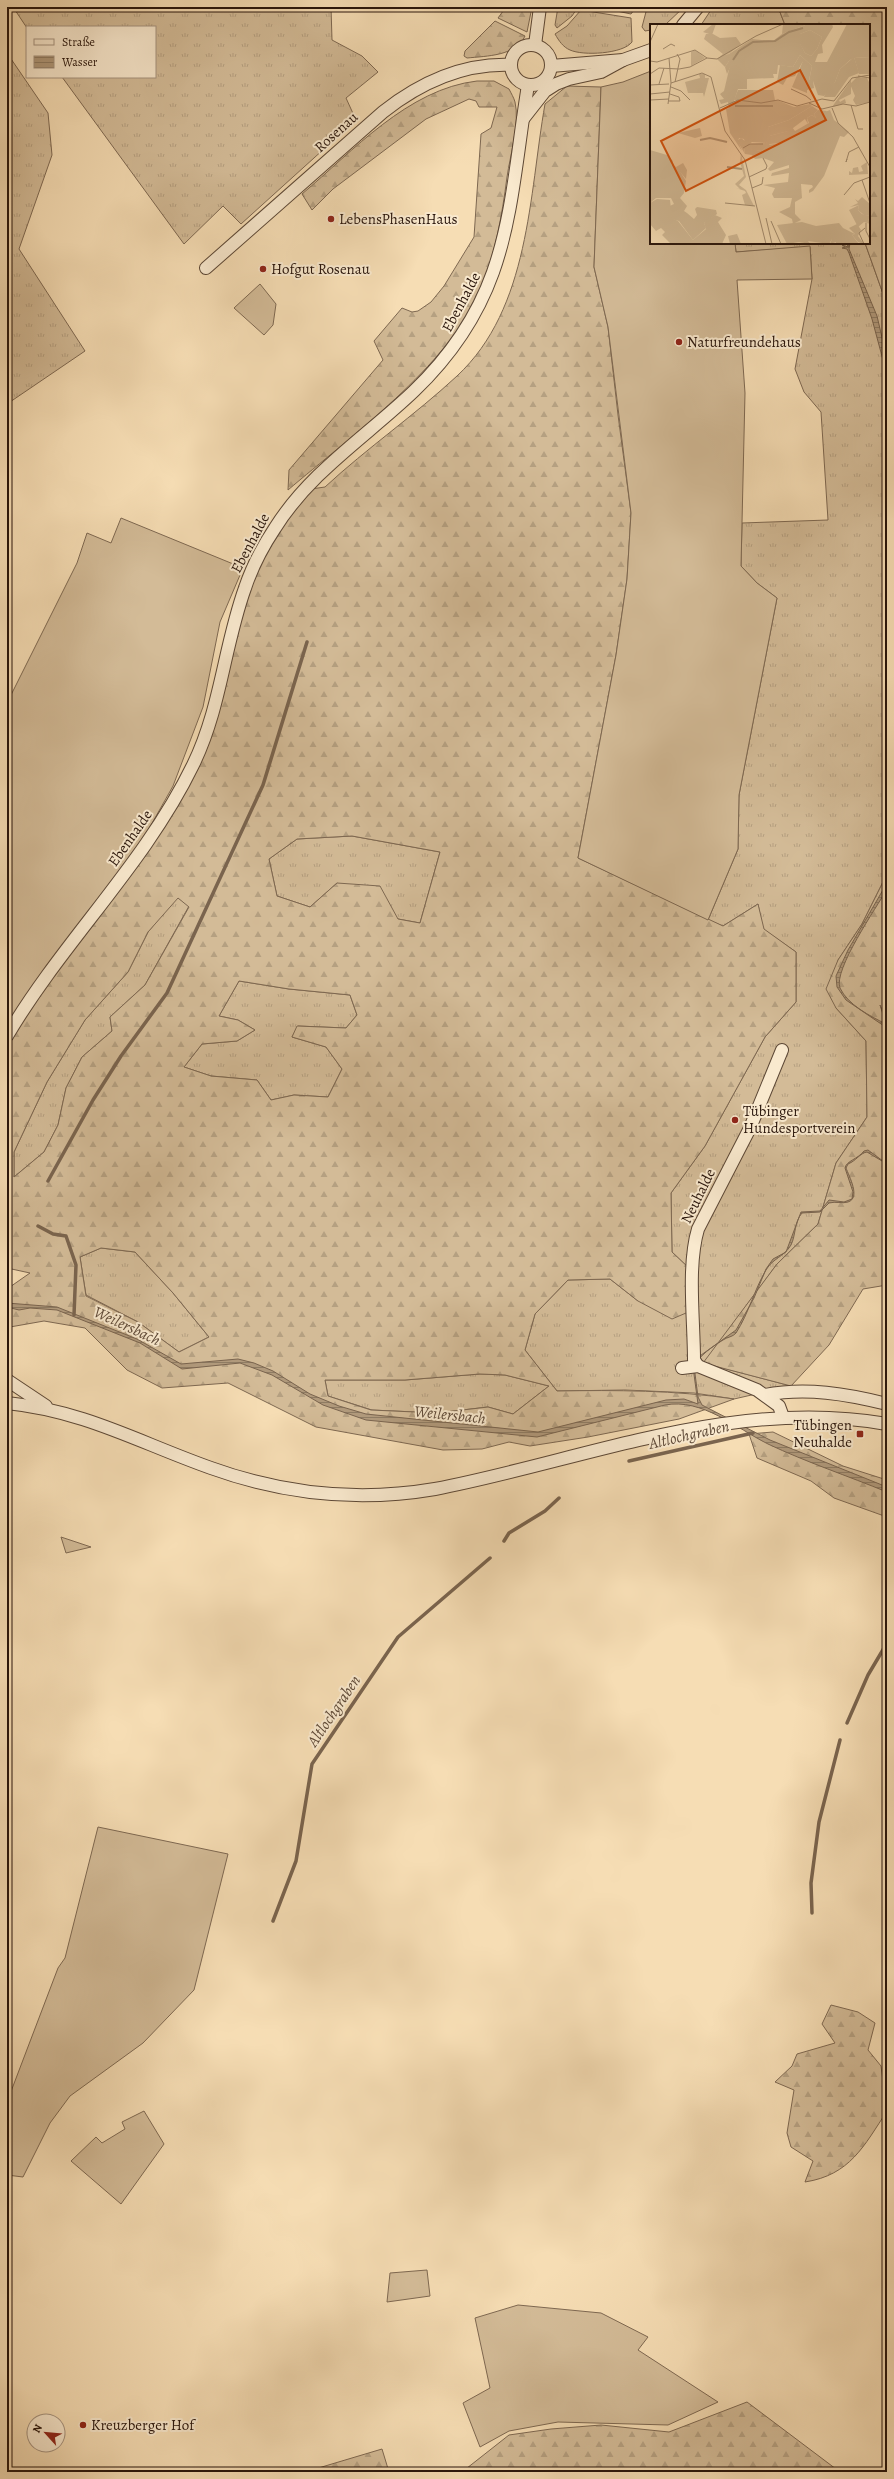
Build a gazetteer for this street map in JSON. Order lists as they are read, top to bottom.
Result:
{
  "streets": {
    "street": ["Rosenau", "Ebenhalde", "Neuhalde"]
  },
  "crossings": [
    ["Rosenau", "Ebenhalde"]
  ],
  "water": ["Weilersbach", "Altlochgraben"],
  "places": {
    "other": [
      "LebensPhasenHaus",
      "Hofgut Rosenau",
      "Naturfreundehaus",
      "Tübinger Hundesportverein",
      "Kreuzberger Hof"
    ],
    "transit": ["Tübingen Neuhalde"]
  },
  "legend": ["Straße", "Wasser"],
  "north": "top left"
}
